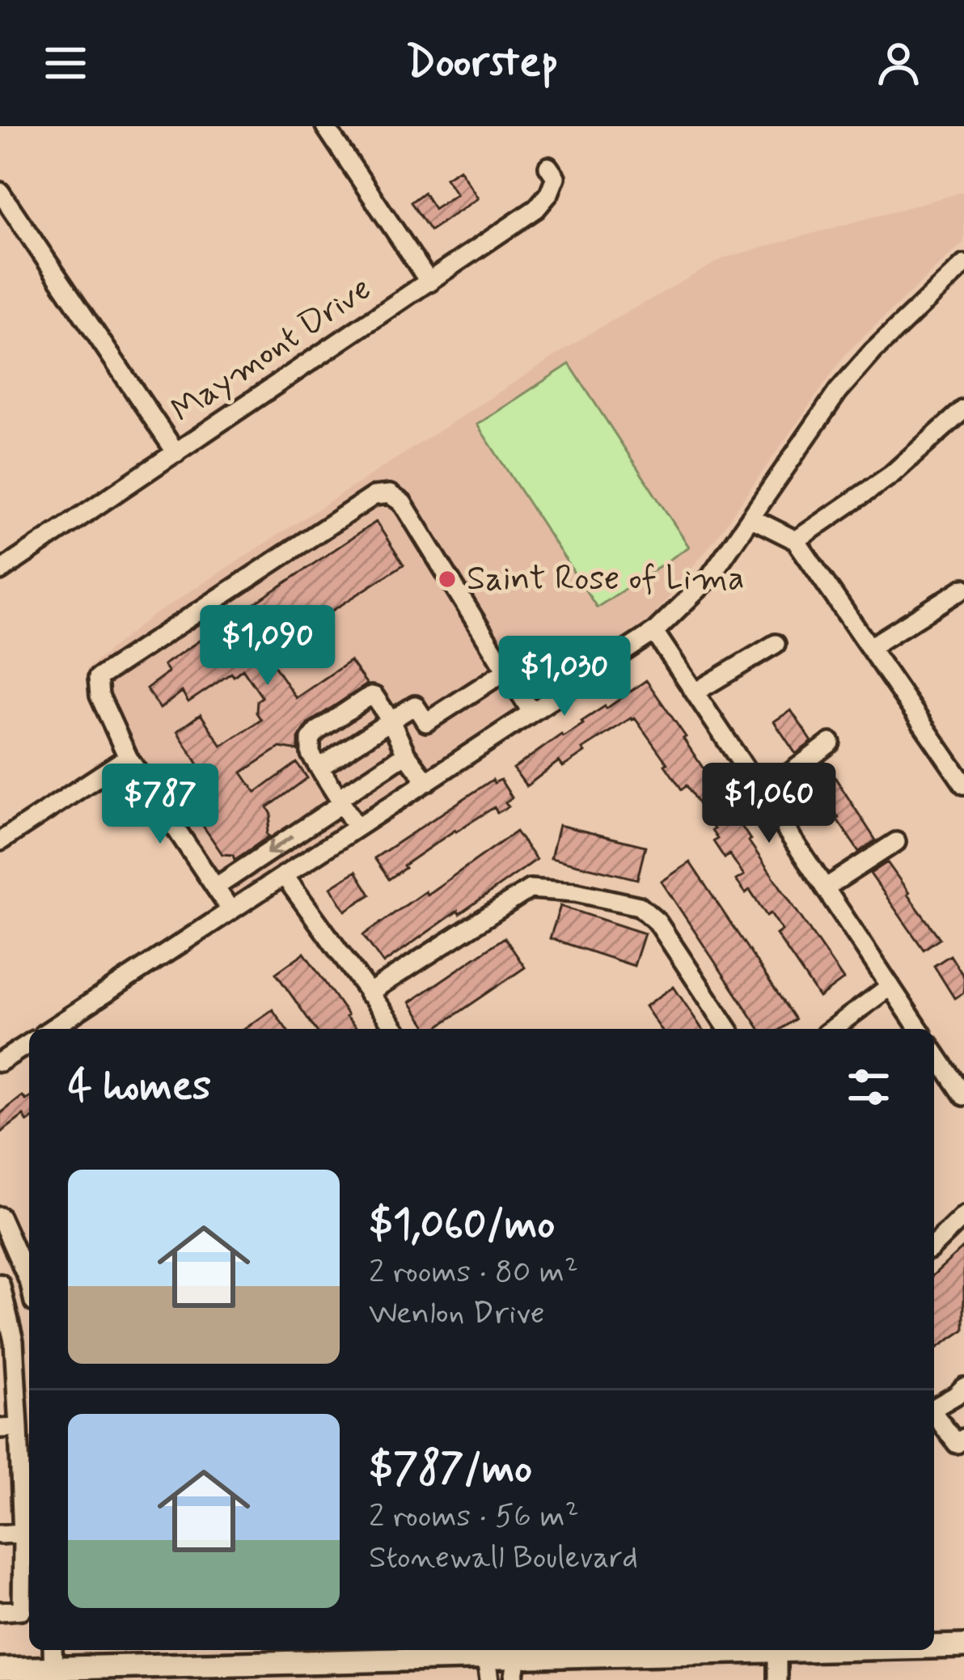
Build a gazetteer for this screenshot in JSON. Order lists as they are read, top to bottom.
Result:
{
  "streets": {
    "street": ["Maymont Drive"]
  },
  "places": ["Saint Rose of Lima"],
  "page": {
    "header": "Doorstep",
    "price": [
      "$1,090",
      "$1,030",
      "$1,060",
      "$787"
    ],
    "heading": "4 homes",
    "list": [
      {
        "name": "$1,060/mo",
        "note": "2 rooms · 80 m² · Wenlon Drive"
      },
      {
        "name": "$787/mo",
        "note": "2 rooms · 56 m² · Stonewall Boulevard"
      }
    ]
  }
}
